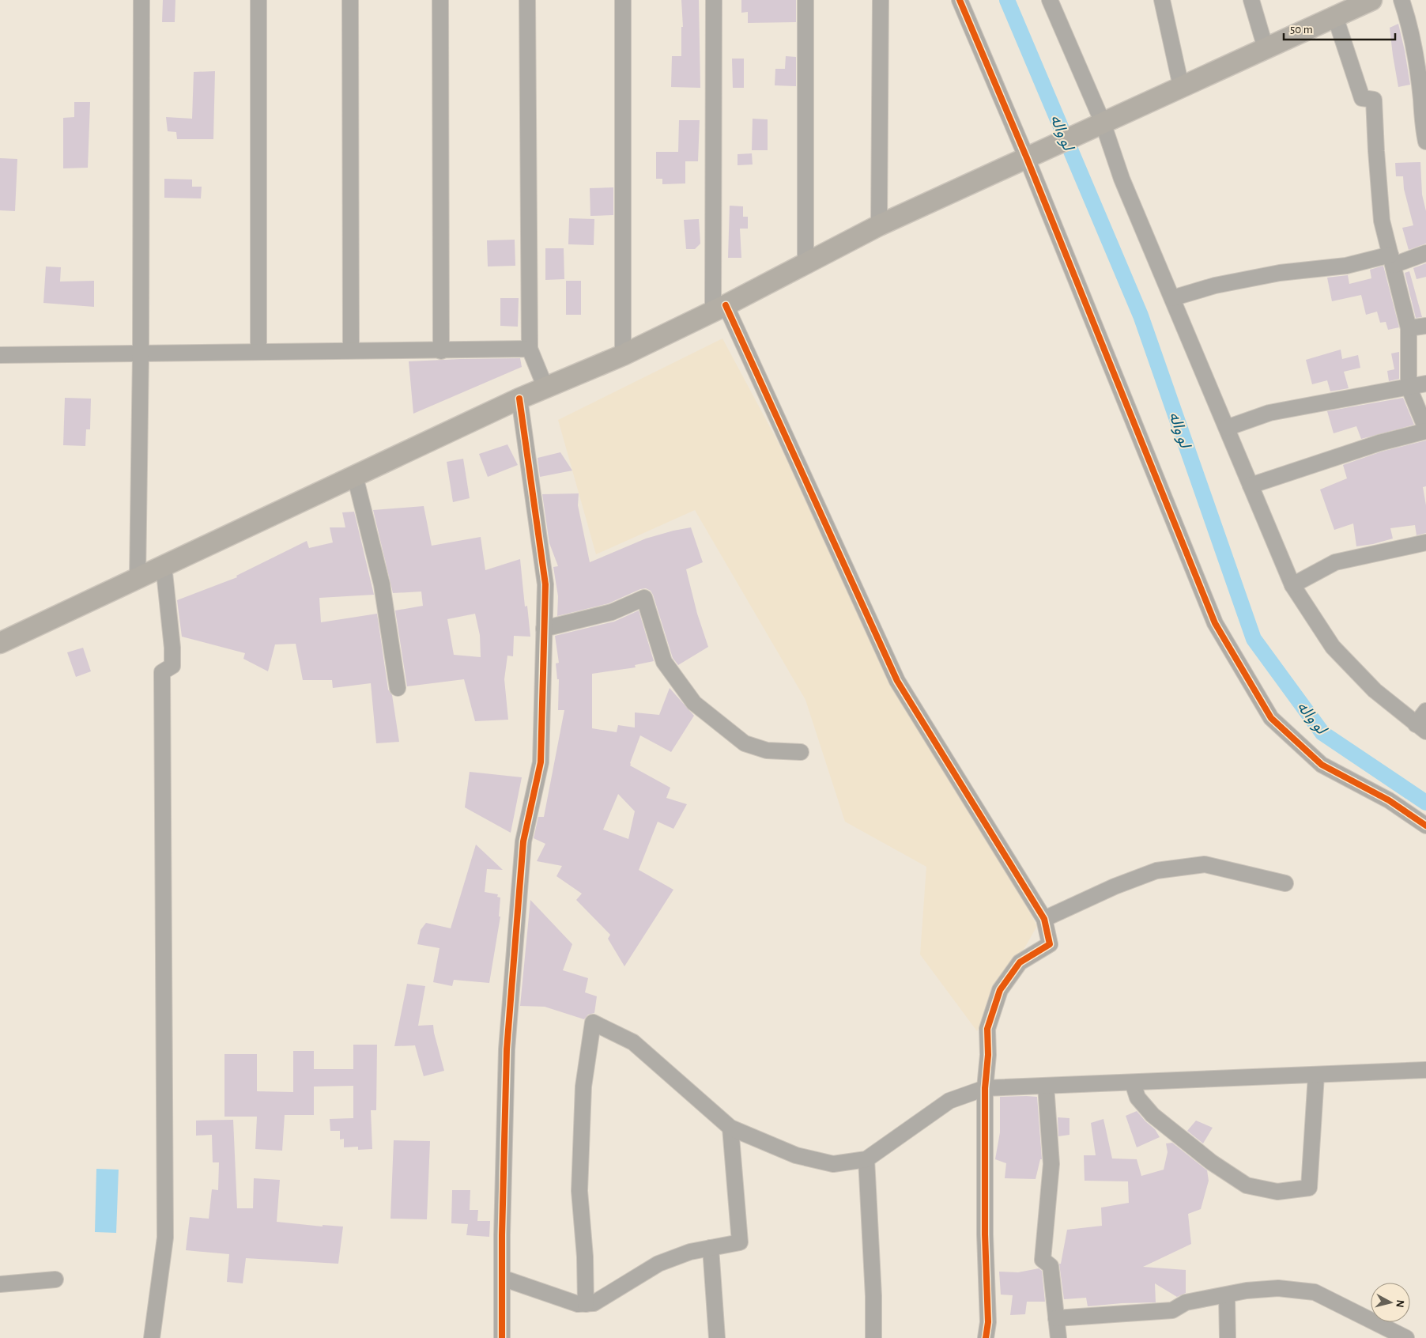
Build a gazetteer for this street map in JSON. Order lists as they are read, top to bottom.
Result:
{
  "water": ["لو واله"],
  "scale_bar": "50 m",
  "north": "right"
}
